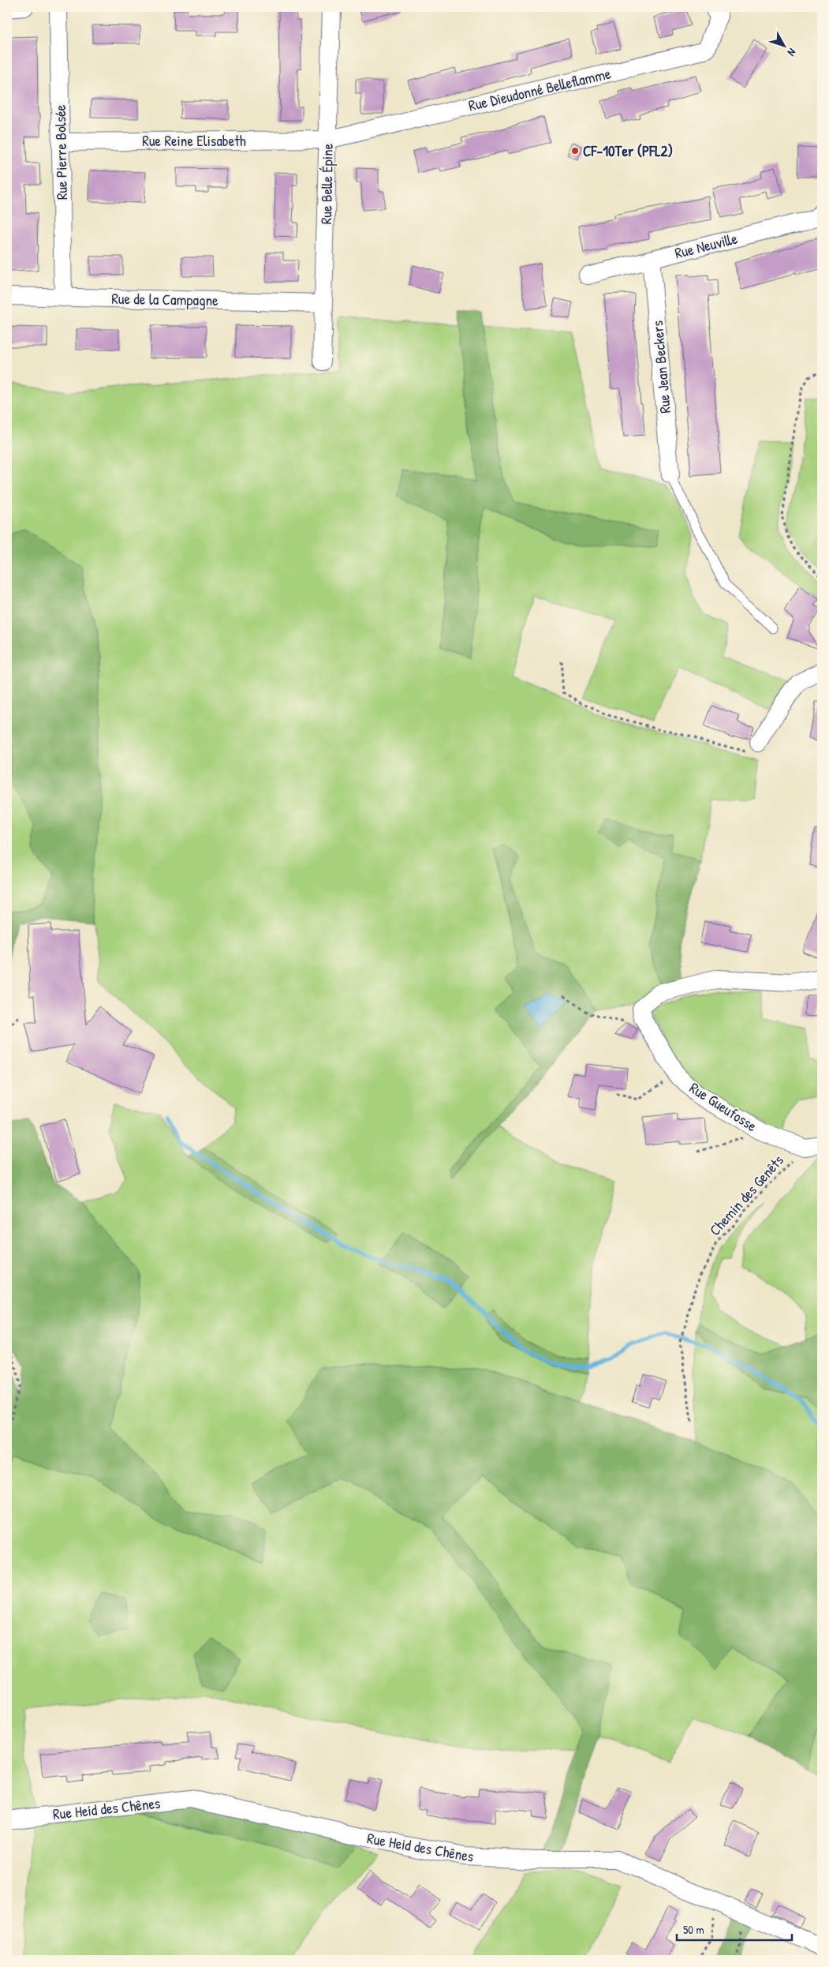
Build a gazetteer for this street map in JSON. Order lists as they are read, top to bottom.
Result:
{
  "streets": {
    "street": [
      "Rue Dieudonné Belleflamme",
      "Rue Reine Elisabeth",
      "Rue Pierre Bolsée",
      "Rue Belle Épine",
      "Rue Neuville",
      "Rue de la Campagne",
      "Rue Jean Beckers",
      "Rue Gueufosse",
      "Rue Heid des Chênes"
    ],
    "path": ["Chemin des Genêts"]
  },
  "crossings": [
    ["Rue Dieudonné Belleflamme", "Rue Reine Elisabeth"],
    ["Rue Dieudonné Belleflamme", "Rue Belle Épine"],
    ["Rue Reine Elisabeth", "Rue Pierre Bolsée"],
    ["Rue Reine Elisabeth", "Rue Belle Épine"],
    ["Rue Pierre Bolsée", "Rue de la Campagne"],
    ["Rue Belle Épine", "Rue de la Campagne"],
    ["Rue Neuville", "Rue Jean Beckers"],
    ["Rue Gueufosse", "Chemin des Genêts"]
  ],
  "places": ["CF-10Ter (PFL2)"],
  "scale_bar": "50 m",
  "north": "bottom right"
}
